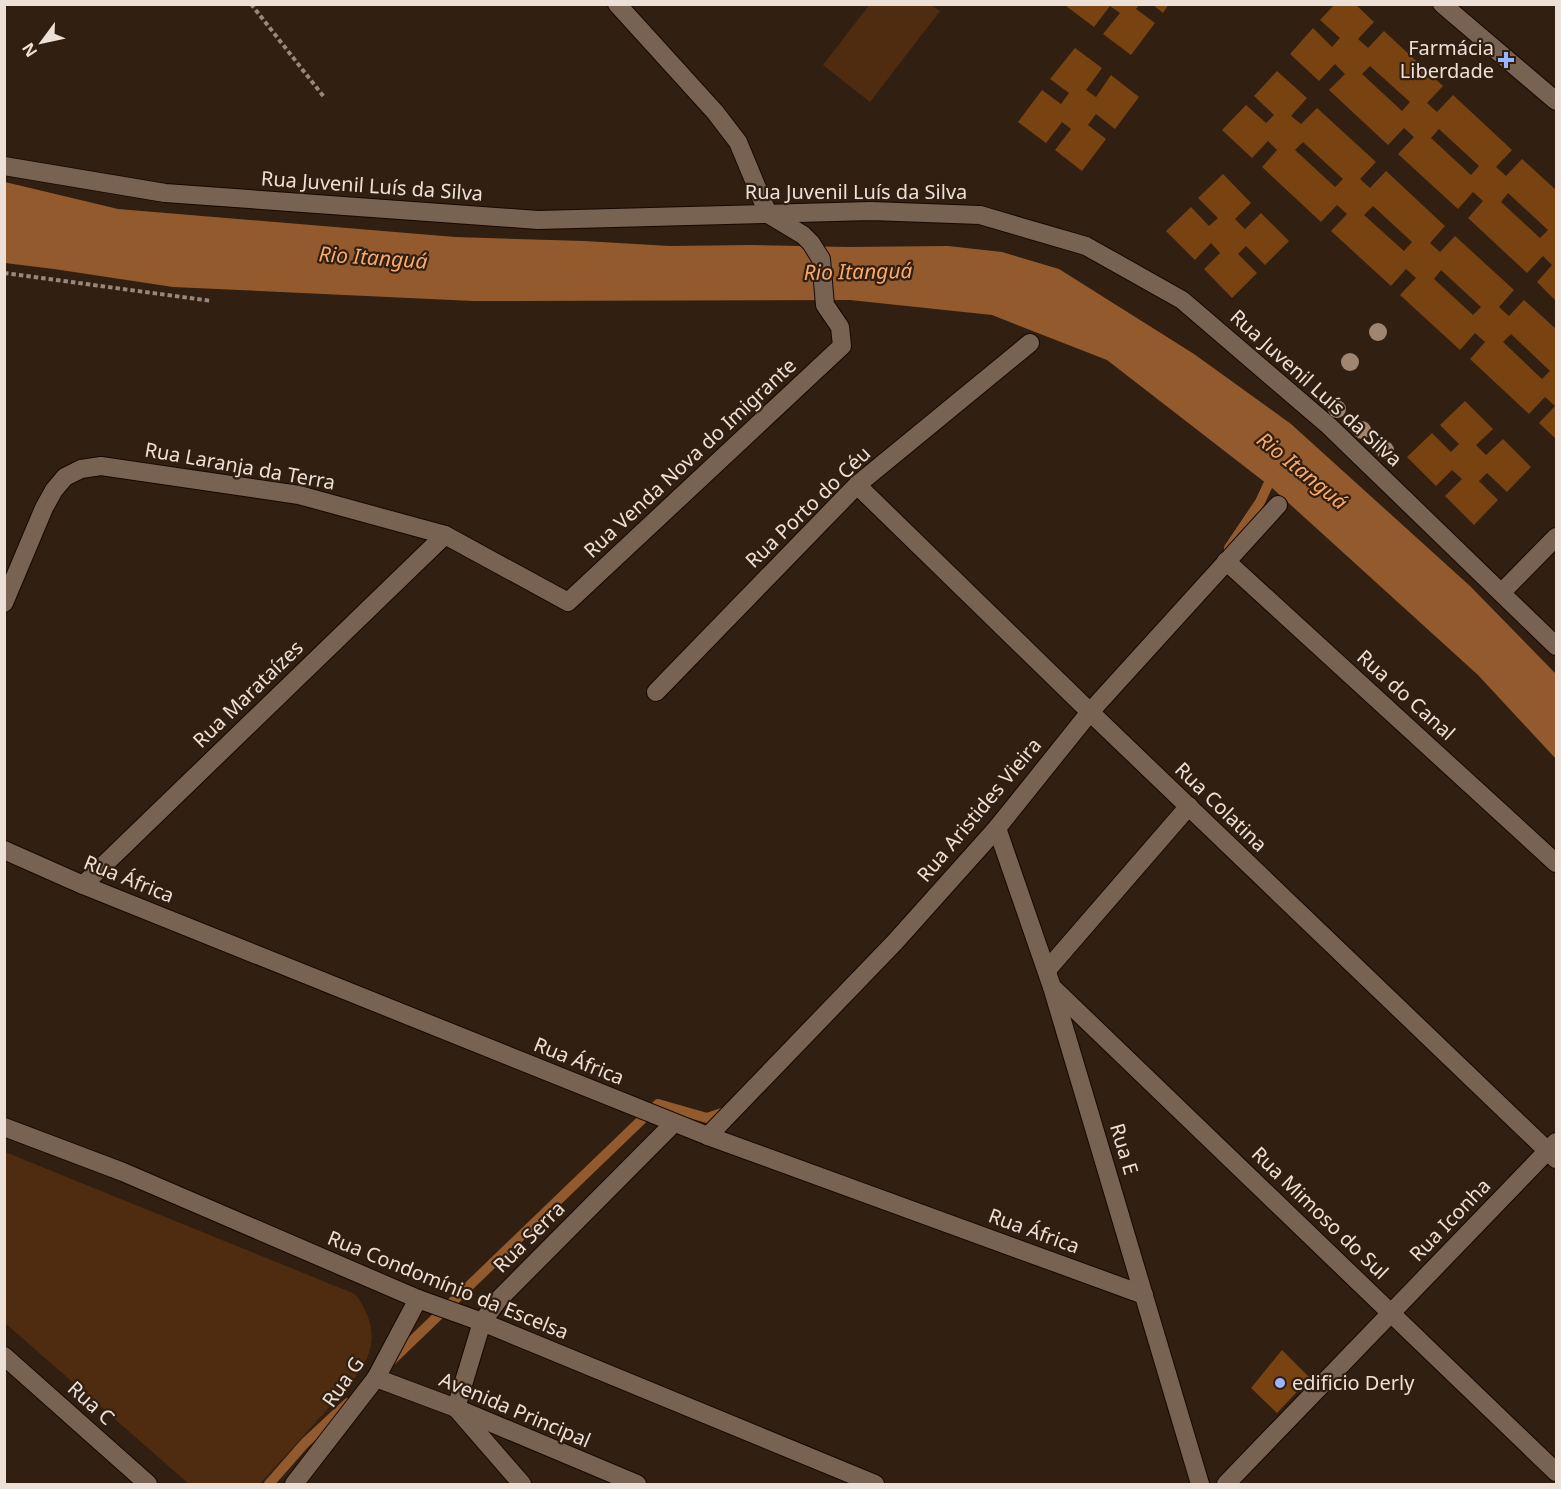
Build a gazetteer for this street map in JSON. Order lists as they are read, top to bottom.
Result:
{
  "streets": {
    "street": [
      "Rua Juvenil Luís da Silva",
      "Rua Venda Nova do Imigrante",
      "Rua Laranja da Terra",
      "Rua Porto do Céu",
      "Rua Marataízes",
      "Rua do Canal",
      "Rua Colatina",
      "Rua Aristides Vieira",
      "Rua África",
      "Rua E",
      "Rua Mimoso do Sul",
      "Rua Iconha",
      "Rua Serra",
      "Rua Condomínio da Escelsa",
      "Rua G",
      "Rua C",
      "Avenida Principal"
    ]
  },
  "crossings": [
    ["Rua Juvenil Luís da Silva", "Rua Venda Nova do Imigrante"],
    ["Rua Venda Nova do Imigrante", "Rua Laranja da Terra"],
    ["Rua Laranja da Terra", "Rua Marataízes"],
    ["Rua Porto do Céu", "Rua Colatina"],
    ["Rua Marataízes", "Rua África"],
    ["Rua do Canal", "Rua Aristides Vieira"],
    ["Rua Colatina", "Rua Aristides Vieira"],
    ["Rua Colatina", "Rua Iconha"],
    ["Rua Aristides Vieira", "Rua África"],
    ["Rua Aristides Vieira", "Rua E"],
    ["Rua África", "Rua E"],
    ["Rua África", "Rua Serra"],
    ["Rua E", "Rua Mimoso do Sul"],
    ["Rua Mimoso do Sul", "Rua Iconha"],
    ["Rua Serra", "Rua Condomínio da Escelsa"],
    ["Rua Serra", "Avenida Principal"],
    ["Rua Condomínio da Escelsa", "Rua G"],
    ["Rua G", "Avenida Principal"]
  ],
  "water": ["Rio Itanguá"],
  "places": {
    "health": ["Farmácia Liberdade"],
    "other": ["edificio Derly"]
  },
  "north": "bottom left"
}
